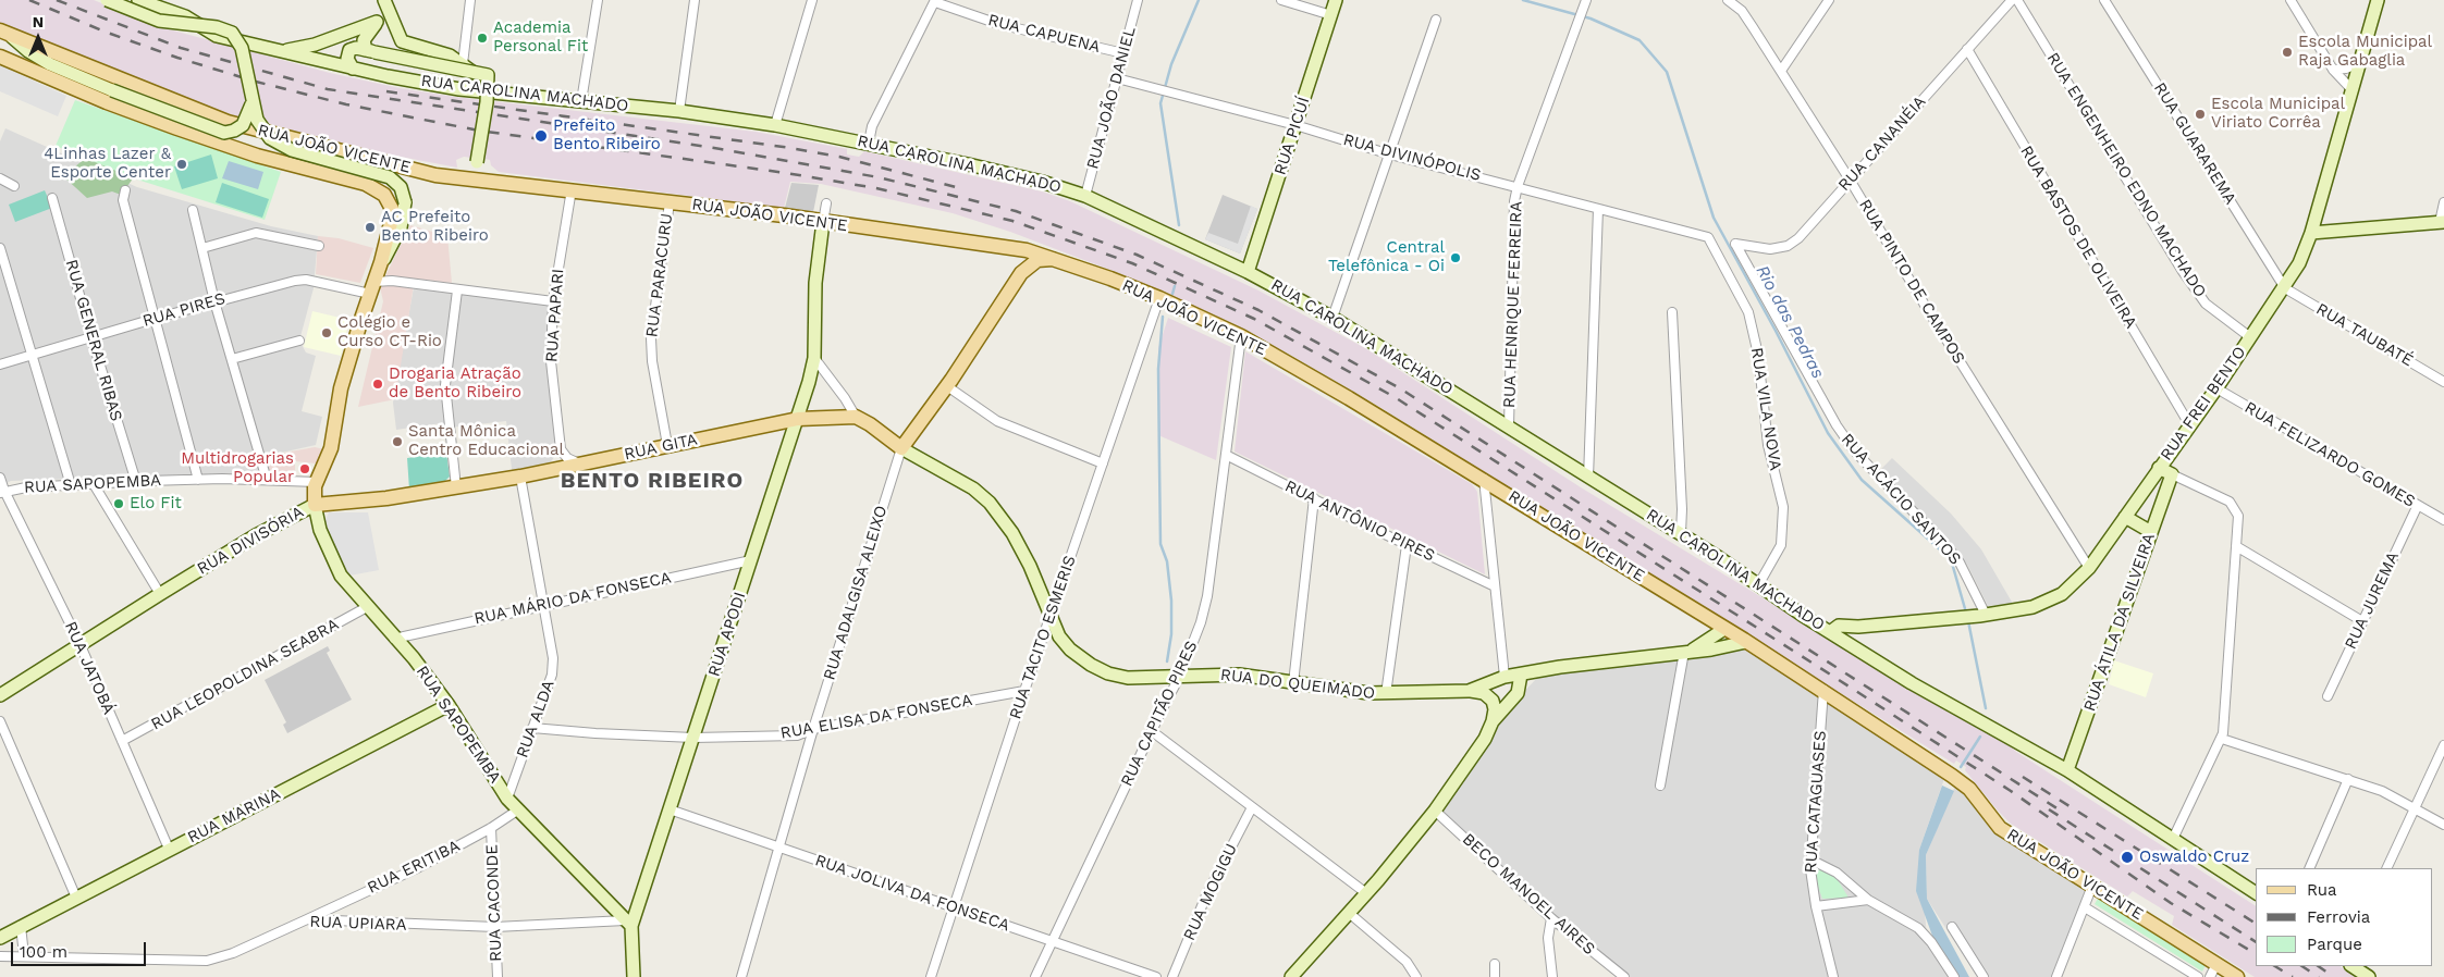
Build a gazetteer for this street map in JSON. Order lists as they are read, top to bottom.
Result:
{
  "streets": {
    "main road": [
      "RUA CAROLINA MACHADO",
      "RUA PICUÍ",
      "RUA JOÃO VICENTE",
      "RUA FREI BENTO",
      "RUA GITA",
      "RUA SAPOPEMBA",
      "RUA DIVISÓRIA",
      "RUA ADALGISA ALEIXO",
      "RUA ÁTILA DA SILVEIRA",
      "RUA APODI",
      "RUA DO QUEIMADO",
      "RUA MARINA"
    ],
    "street": [
      "RUA CAPUENA",
      "RUA JOÃO DANIEL",
      "RUA CANANÉIA",
      "RUA GUARAREMA",
      "RUA DIVINÓPOLIS",
      "RUA ENGENHEIRO EDNO MACHADO",
      "RUA BASTOS DE OLIVEIRA",
      "RUA PARACURU",
      "RUA PINTO DE CAMPOS",
      "RUA HENRIQUE FERREIRA",
      "RUA PIRES",
      "RUA PAPARI",
      "RUA TAUBATÉ",
      "RUA GENERAL RIBAS",
      "RUA VILA NOVA",
      "RUA FELIZARDO GOMES",
      "RUA ACÁCIO SANTOS",
      "RUA ANTÔNIO PIRES",
      "RUA MÁRIO DA FONSECA",
      "RUA JUREMA",
      "RUA TACITO ESMERIS",
      "RUA JATOBÁ",
      "RUA LEOPOLDINA SEABRA",
      "RUA CAPITÃO PIRES",
      "RUA ELISA DA FONSECA",
      "RUA ALDA",
      "RUA CATAGUASES",
      "RUA ERITIBA",
      "RUA MOGIGU",
      "RUA JOLIVA DA FONSECA",
      "BECO MANOEL AIRES",
      "RUA CACONDE",
      "RUA UPIARA"
    ]
  },
  "crossings": [
    ["RUA CAPUENA", "RUA JOÃO DANIEL"],
    ["RUA CAROLINA MACHADO", "RUA JOÃO DANIEL"],
    ["RUA CAROLINA MACHADO", "RUA PICUÍ"],
    ["RUA CAROLINA MACHADO", "RUA HENRIQUE FERREIRA"],
    ["RUA CAROLINA MACHADO", "RUA FREI BENTO"],
    ["RUA CAROLINA MACHADO", "RUA VILA NOVA"],
    ["RUA CAROLINA MACHADO", "RUA ÁTILA DA SILVEIRA"],
    ["RUA JOÃO DANIEL", "RUA DIVINÓPOLIS"],
    ["RUA PICUÍ", "RUA DIVINÓPOLIS"],
    ["RUA CANANÉIA", "RUA BASTOS DE OLIVEIRA"],
    ["RUA CANANÉIA", "RUA PINTO DE CAMPOS"],
    ["RUA CANANÉIA", "RUA ACÁCIO SANTOS"],
    ["RUA GUARAREMA", "RUA TAUBATÉ"],
    ["RUA GUARAREMA", "RUA FREI BENTO"],
    ["RUA JOÃO VICENTE", "RUA PARACURU"],
    ["RUA JOÃO VICENTE", "RUA PAPARI"],
    ["RUA JOÃO VICENTE", "RUA DIVISÓRIA"],
    ["RUA JOÃO VICENTE", "RUA ADALGISA ALEIXO"],
    ["RUA JOÃO VICENTE", "RUA TACITO ESMERIS"],
    ["RUA JOÃO VICENTE", "RUA DO QUEIMADO"],
    ["RUA JOÃO VICENTE", "RUA CAPITÃO PIRES"],
    ["RUA JOÃO VICENTE", "RUA CATAGUASES"],
    ["RUA DIVINÓPOLIS", "RUA HENRIQUE FERREIRA"],
    ["RUA DIVINÓPOLIS", "RUA VILA NOVA"],
    ["RUA ENGENHEIRO EDNO MACHADO", "RUA FREI BENTO"],
    ["RUA BASTOS DE OLIVEIRA", "RUA FREI BENTO"],
    ["RUA PARACURU", "RUA GITA"],
    ["RUA PINTO DE CAMPOS", "RUA FREI BENTO"],
    ["RUA PIRES", "RUA PAPARI"],
    ["RUA PIRES", "RUA GENERAL RIBAS"],
    ["RUA PIRES", "RUA DIVISÓRIA"],
    ["RUA PAPARI", "RUA GITA"],
    ["RUA TAUBATÉ", "RUA FREI BENTO"],
    ["RUA GENERAL RIBAS", "RUA SAPOPEMBA"],
    ["RUA FREI BENTO", "RUA FELIZARDO GOMES"],
    ["RUA FREI BENTO", "RUA ACÁCIO SANTOS"],
    ["RUA GITA", "RUA SAPOPEMBA"],
    ["RUA GITA", "RUA DIVISÓRIA"],
    ["RUA GITA", "RUA APODI"],
    ["RUA GITA", "RUA ALDA"],
    ["RUA FELIZARDO GOMES", "RUA JUREMA"],
    ["RUA SAPOPEMBA", "RUA DIVISÓRIA"],
    ["RUA SAPOPEMBA", "RUA MÁRIO DA FONSECA"],
    ["RUA SAPOPEMBA", "RUA JATOBÁ"],
    ["RUA SAPOPEMBA", "RUA LEOPOLDINA SEABRA"],
    ["RUA SAPOPEMBA", "RUA ALDA"],
    ["RUA SAPOPEMBA", "RUA MARINA"],
    ["RUA SAPOPEMBA", "RUA ERITIBA"],
    ["RUA SAPOPEMBA", "RUA UPIARA"],
    ["RUA ANTÔNIO PIRES", "RUA CAPITÃO PIRES"],
    ["RUA DIVISÓRIA", "RUA JATOBÁ"],
    ["RUA ADALGISA ALEIXO", "RUA DO QUEIMADO"],
    ["RUA ADALGISA ALEIXO", "RUA ELISA DA FONSECA"],
    ["RUA ADALGISA ALEIXO", "RUA JOLIVA DA FONSECA"],
    ["RUA MÁRIO DA FONSECA", "RUA APODI"],
    ["RUA MÁRIO DA FONSECA", "RUA ALDA"],
    ["RUA APODI", "RUA ELISA DA FONSECA"],
    ["RUA APODI", "RUA JOLIVA DA FONSECA"],
    ["RUA TACITO ESMERIS", "RUA DO QUEIMADO"],
    ["RUA TACITO ESMERIS", "RUA ELISA DA FONSECA"],
    ["RUA TACITO ESMERIS", "RUA JOLIVA DA FONSECA"],
    ["RUA JATOBÁ", "RUA LEOPOLDINA SEABRA"],
    ["RUA JATOBÁ", "RUA MARINA"],
    ["RUA DO QUEIMADO", "RUA CAPITÃO PIRES"],
    ["RUA CAPITÃO PIRES", "RUA JOLIVA DA FONSECA"],
    ["RUA ELISA DA FONSECA", "RUA ALDA"],
    ["RUA ERITIBA", "RUA CACONDE"],
    ["RUA ERITIBA", "RUA UPIARA"],
    ["RUA CACONDE", "RUA UPIARA"]
  ],
  "districts": ["BENTO RIBEIRO"],
  "water": ["Rio das Pedras"],
  "places": [
    "Academia Personal Fit",
    "Escola Municipal Raja Gabaglia",
    "Escola Municipal Viriato Corrêa",
    "Prefeito Bento Ribeiro",
    "4Linhas Lazer & Esporte Center",
    "AC Prefeito Bento Ribeiro",
    "Central Telefônica - Oi",
    "Colégio e Curso CT-Rio",
    "Drogaria Atração de Bento Ribeiro",
    "Santa Mônica Centro Educacional",
    "Multidrogarias Popular",
    "Elo Fit",
    "Oswaldo Cruz"
  ],
  "legend": ["Rua", "Ferrovia", "Parque"],
  "scale_bar": "100 m",
  "north": "top"
}
